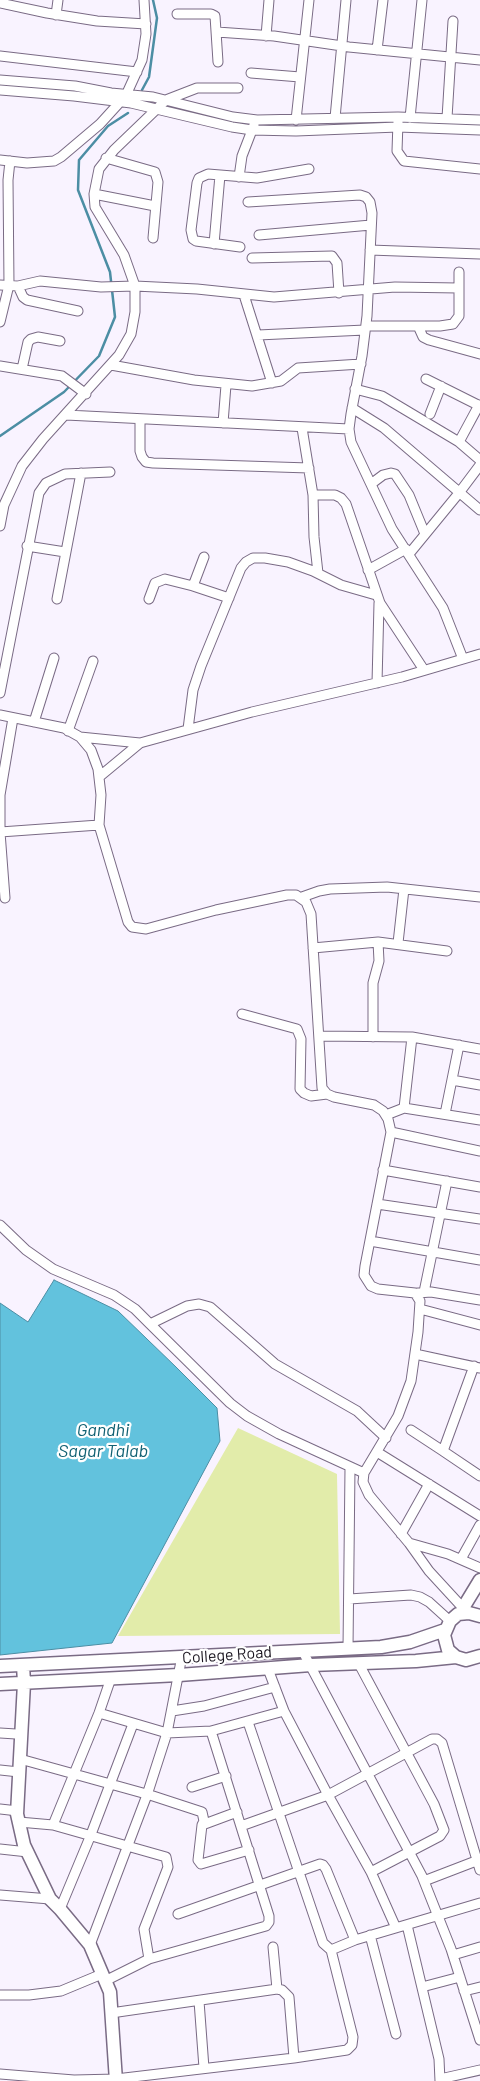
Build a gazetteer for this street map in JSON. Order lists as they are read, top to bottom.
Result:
{
  "streets": {
    "main road": ["College Road"]
  },
  "water": ["Gandhi Sagar Talab"]
}
